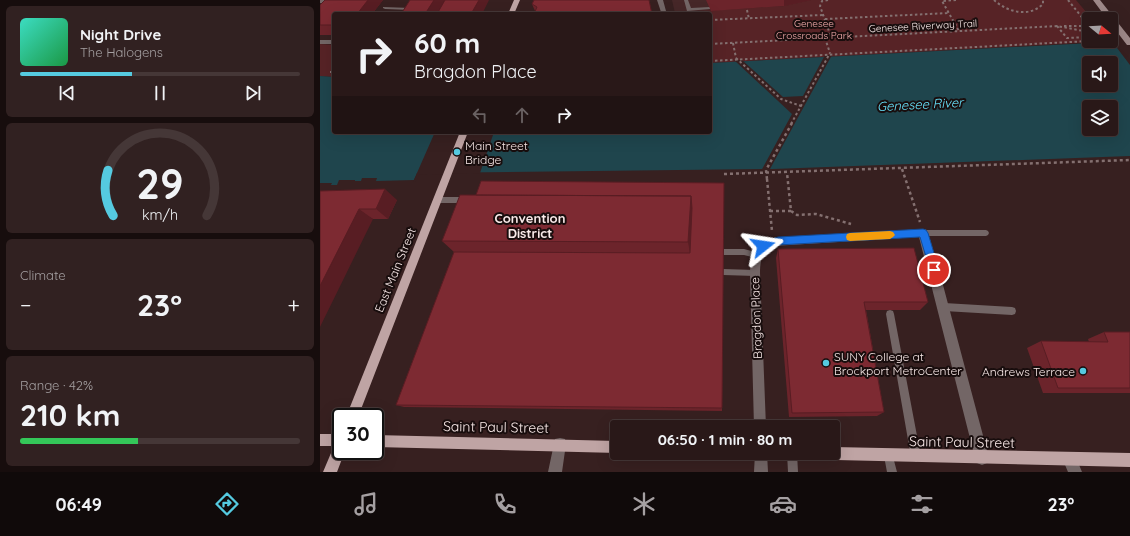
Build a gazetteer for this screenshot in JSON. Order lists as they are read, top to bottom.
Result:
{
  "streets": {
    "main road": ["East Main Street", "Saint Paul Street"],
    "street": ["Bragdon Place"],
    "path": ["Genesee Riverway Trail"]
  },
  "districts": ["Convention District"],
  "water": ["Genesee River"],
  "parks": ["Genesee Crossroads Park"],
  "places": ["Main Street Bridge", "SUNY College at Brockport MetroCenter", "Andrews Terrace"],
  "north": "right",
  "page": {
    "turn": ["60 m", "Bragdon Place"],
    "song": ["Night Drive", "The Halogens"],
    "tile": [
      "Climate",
      ["Range · 42%", "210 km"]
    ],
    "heat": ["−", "23°", "+"],
    "limit": "30",
    "trip": "06:50 · 1 min · 80 m",
    "tabs": ["06:49", "23°"],
    "gauge": ["29", "km/h"]
  }
}
